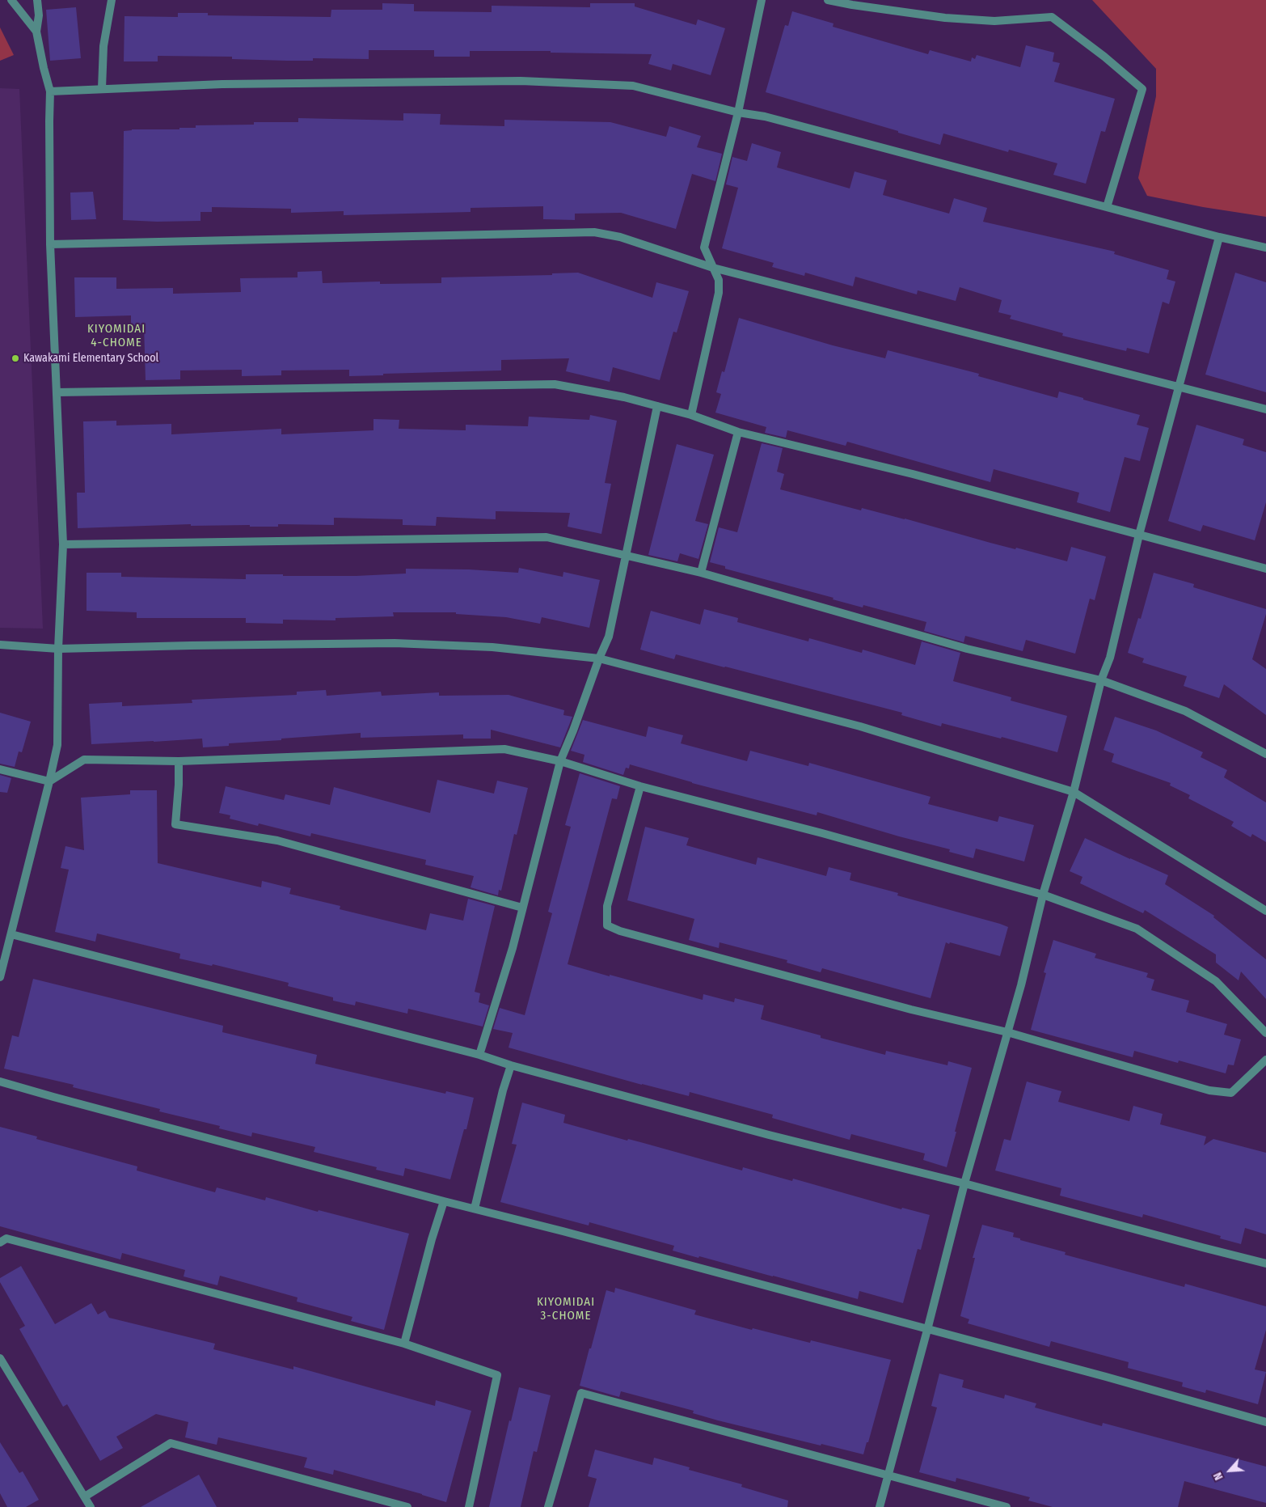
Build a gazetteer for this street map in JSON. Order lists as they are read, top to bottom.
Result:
{
  "districts": ["KIYOMIDAI 4-CHOME", "KIYOMIDAI 3-CHOME"],
  "places": ["Kawakami Elementary School"],
  "north": "bottom left"
}
